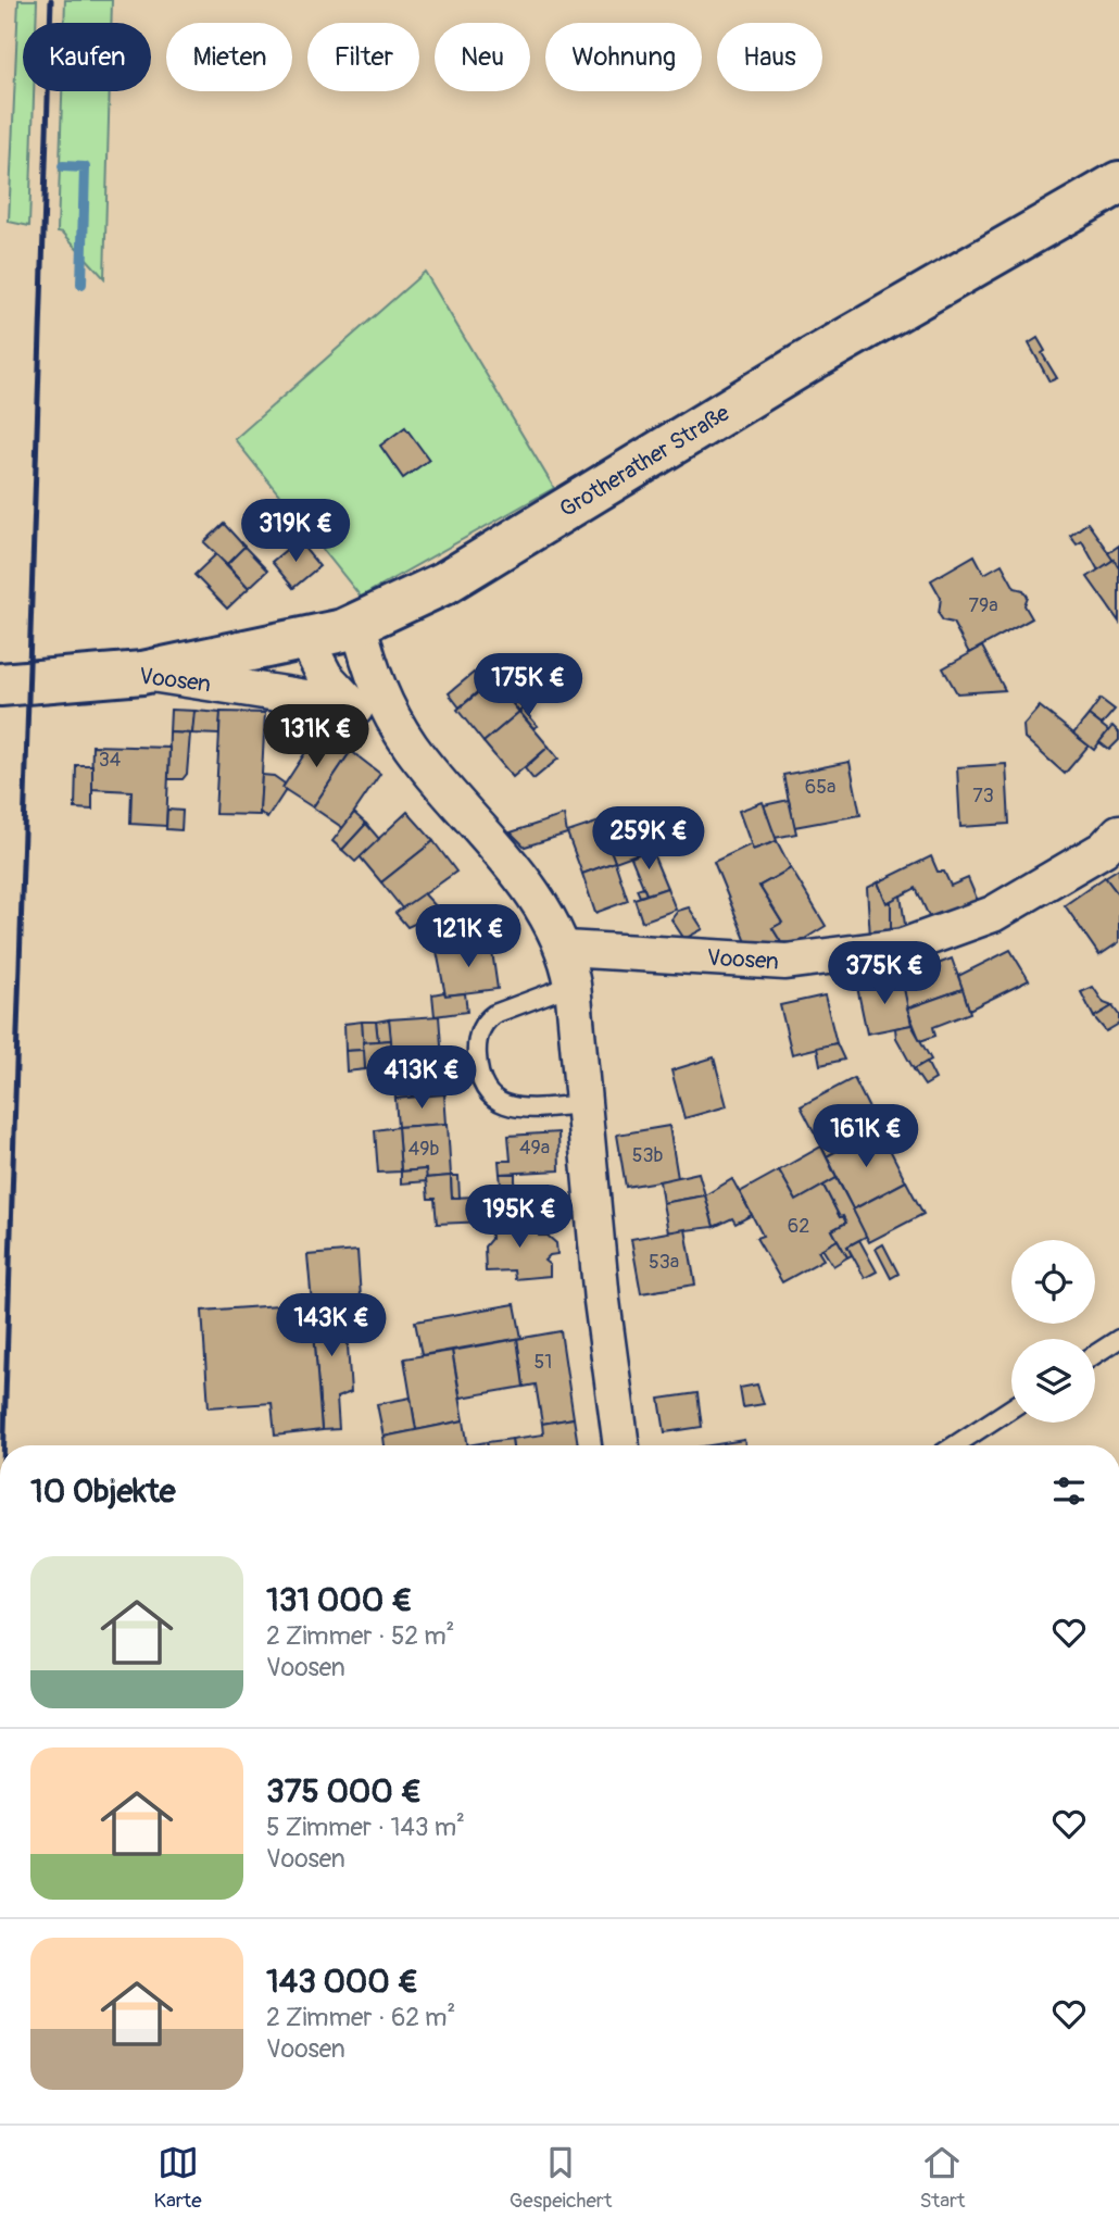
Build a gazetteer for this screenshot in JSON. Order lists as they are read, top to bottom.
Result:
{
  "streets": {
    "street": ["Grotherather Straße", "Voosen"]
  },
  "crossings": [
    ["Grotherather Straße", "Voosen"]
  ],
  "house_numbers": [
    "79a",
    "34",
    "65a",
    "73",
    "49a",
    "49b",
    "53b",
    "62",
    "53a",
    "51"
  ],
  "page": {
    "chip": [
      "Kaufen",
      "Mieten",
      "Filter",
      "Neu",
      "Wohnung",
      "Haus"
    ],
    "price": [
      "319K €",
      "175K €",
      "131K €",
      "259K €",
      "121K €",
      "375K €",
      "413K €",
      "161K €",
      "195K €",
      "143K €"
    ],
    "heading": "10 Objekte",
    "list": [
      {
        "name": "131 000 €",
        "note": "2 Zimmer · 52 m² · Voosen"
      },
      {
        "name": "375 000 €",
        "note": "5 Zimmer · 143 m² · Voosen"
      },
      {
        "name": "143 000 €",
        "note": "2 Zimmer · 62 m² · Voosen"
      }
    ],
    "tabs": ["Karte", "Gespeichert", "Start"]
  }
}
